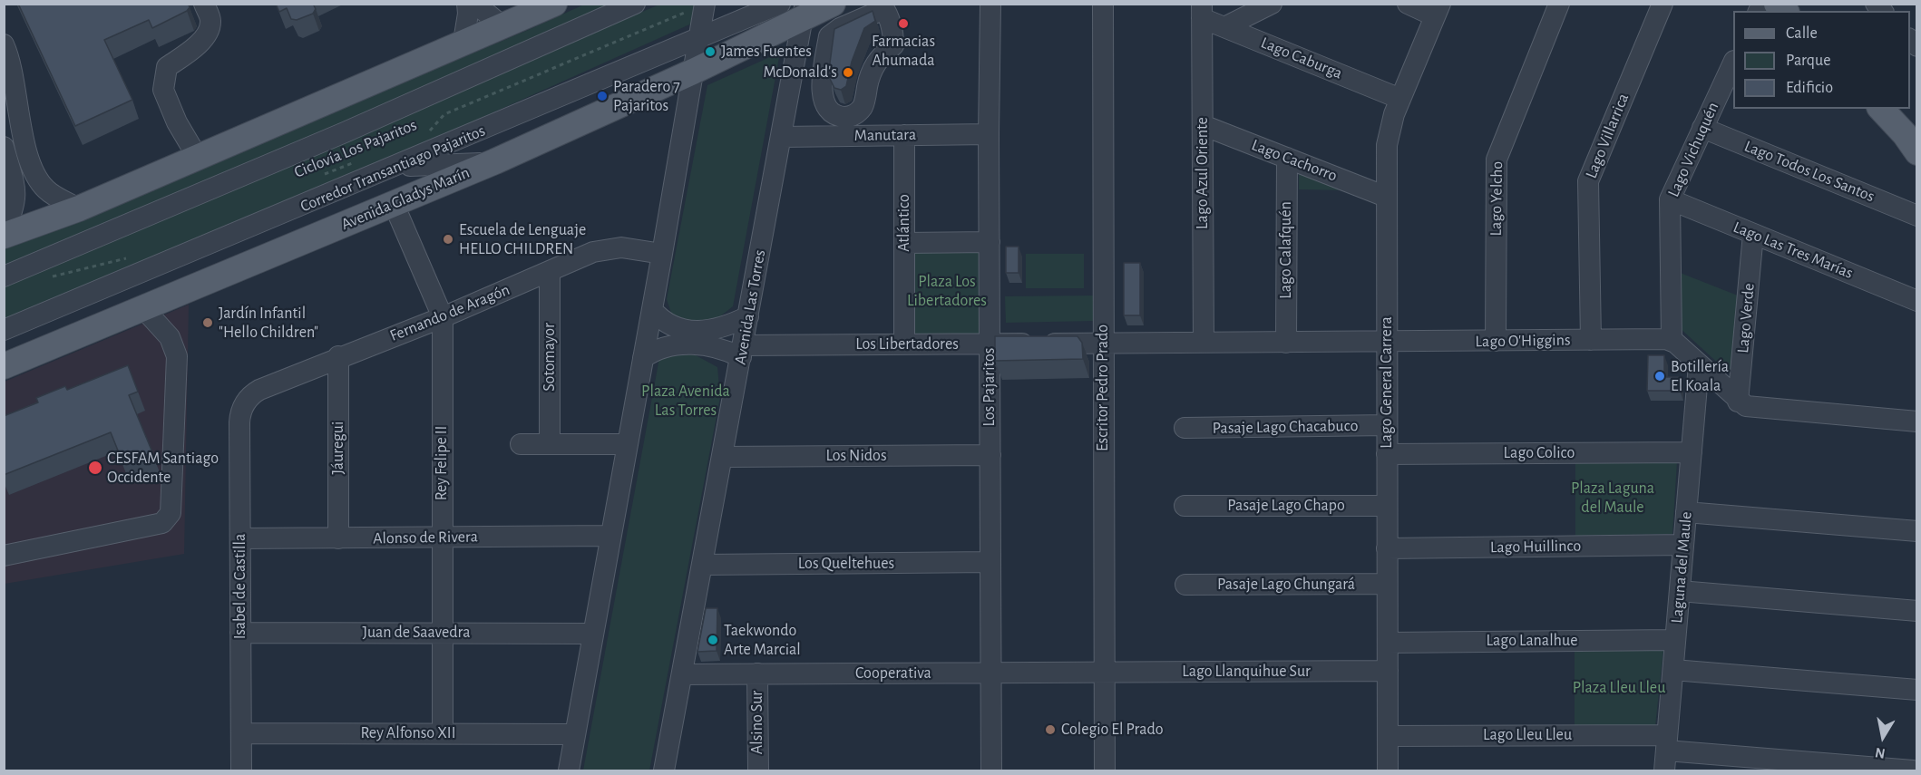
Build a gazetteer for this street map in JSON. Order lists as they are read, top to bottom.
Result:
{
  "streets": {
    "main road": ["Avenida Gladys Marín"],
    "street": [
      "Lago Caburga",
      "Manutara",
      "Lago Villarrica",
      "Lago Vichuquén",
      "Lago Cachorro",
      "Corredor Transantiago Pajaritos",
      "Lago Todos Los Santos",
      "Lago Azul Oriente",
      "Lago Yelcho",
      "Atlántico",
      "Lago Calafquén",
      "Lago Las Tres Marías",
      "Avenida Las Torres",
      "Fernando de Aragón",
      "Lago Verde",
      "Lago O'Higgins",
      "Los Libertadores",
      "Sotomayor",
      "Lago General Carrera",
      "Los Pajaritos",
      "Escritor Pedro Prado",
      "Pasaje Lago Chacabuco",
      "Jáuregui",
      "Lago Colico",
      "Los Nidos",
      "Rey Felipe II",
      "Pasaje Lago Chapo",
      "Alonso de Rivera",
      "Lago Huillinco",
      "Los Queltehues",
      "Laguna del Maule",
      "Pasaje Lago Chungará",
      "Isabel de Castilla",
      "Juan de Saavedra",
      "Lago Lanalhue",
      "Lago Llanquihue Sur",
      "Cooperativa",
      "Alsino Sur",
      "Rey Alfonso XII",
      "Lago Lleu Lleu"
    ],
    "path": ["Ciclovía Los Pajaritos"]
  },
  "crossings": [
    ["Lago Caburga", "Lago Azul Oriente"],
    ["Lago Caburga", "Lago General Carrera"],
    ["Manutara", "Atlántico"],
    ["Manutara", "Avenida Las Torres"],
    ["Manutara", "Los Pajaritos"],
    ["Lago Villarrica", "Lago O'Higgins"],
    ["Lago Vichuquén", "Lago Todos Los Santos"],
    ["Lago Vichuquén", "Lago Las Tres Marías"],
    ["Lago Vichuquén", "Lago O'Higgins"],
    ["Lago Cachorro", "Lago Azul Oriente"],
    ["Lago Cachorro", "Lago Calafquén"],
    ["Lago Cachorro", "Lago General Carrera"],
    ["Lago Azul Oriente", "Lago O'Higgins"],
    ["Avenida Gladys Marín", "Avenida Las Torres"],
    ["Avenida Gladys Marín", "Rey Felipe II"],
    ["Lago Yelcho", "Lago O'Higgins"],
    ["Atlántico", "Los Libertadores"],
    ["Lago Calafquén", "Lago O'Higgins"],
    ["Lago Las Tres Marías", "Lago Verde"],
    ["Avenida Las Torres", "Los Libertadores"],
    ["Avenida Las Torres", "Los Nidos"],
    ["Avenida Las Torres", "Los Queltehues"],
    ["Avenida Las Torres", "Cooperativa"],
    ["Fernando de Aragón", "Sotomayor"],
    ["Fernando de Aragón", "Jáuregui"],
    ["Fernando de Aragón", "Rey Felipe II"],
    ["Fernando de Aragón", "Isabel de Castilla"],
    ["Lago O'Higgins", "Los Libertadores"],
    ["Lago O'Higgins", "Lago General Carrera"],
    ["Lago O'Higgins", "Escritor Pedro Prado"],
    ["Los Libertadores", "Los Pajaritos"],
    ["Los Libertadores", "Escritor Pedro Prado"],
    ["Lago General Carrera", "Pasaje Lago Chacabuco"],
    ["Lago General Carrera", "Lago Colico"],
    ["Lago General Carrera", "Pasaje Lago Chapo"],
    ["Lago General Carrera", "Lago Huillinco"],
    ["Lago General Carrera", "Pasaje Lago Chungará"],
    ["Lago General Carrera", "Lago Lanalhue"],
    ["Lago General Carrera", "Lago Llanquihue Sur"],
    ["Lago General Carrera", "Lago Lleu Lleu"],
    ["Los Pajaritos", "Los Nidos"],
    ["Los Pajaritos", "Los Queltehues"],
    ["Los Pajaritos", "Cooperativa"],
    ["Escritor Pedro Prado", "Lago Llanquihue Sur"],
    ["Escritor Pedro Prado", "Cooperativa"],
    ["Jáuregui", "Alonso de Rivera"],
    ["Lago Colico", "Laguna del Maule"],
    ["Rey Felipe II", "Alonso de Rivera"],
    ["Rey Felipe II", "Juan de Saavedra"],
    ["Rey Felipe II", "Rey Alfonso XII"],
    ["Alonso de Rivera", "Isabel de Castilla"],
    ["Lago Huillinco", "Laguna del Maule"],
    ["Laguna del Maule", "Lago Lanalhue"],
    ["Laguna del Maule", "Lago Lleu Lleu"],
    ["Isabel de Castilla", "Juan de Saavedra"],
    ["Isabel de Castilla", "Rey Alfonso XII"],
    ["Lago Llanquihue Sur", "Cooperativa"],
    ["Cooperativa", "Alsino Sur"]
  ],
  "parks": [
    "Plaza Los Libertadores",
    "Plaza Avenida Las Torres",
    "Plaza Laguna del Maule",
    "Plaza Lleu Lleu"
  ],
  "places": [
    "Farmacias Ahumada",
    "James Fuentes",
    "McDonald's",
    "Paradero 7 Pajaritos",
    "Escuela de Lenguaje HELLO CHILDREN",
    "Jardín Infantil \"Hello Children\"",
    "Botillería El Koala",
    "CESFAM Santiago Occidente",
    "Taekwondo Arte Marcial",
    "Colegio El Prado"
  ],
  "legend": ["Calle", "Parque", "Edificio"],
  "north": "bottom"
}
